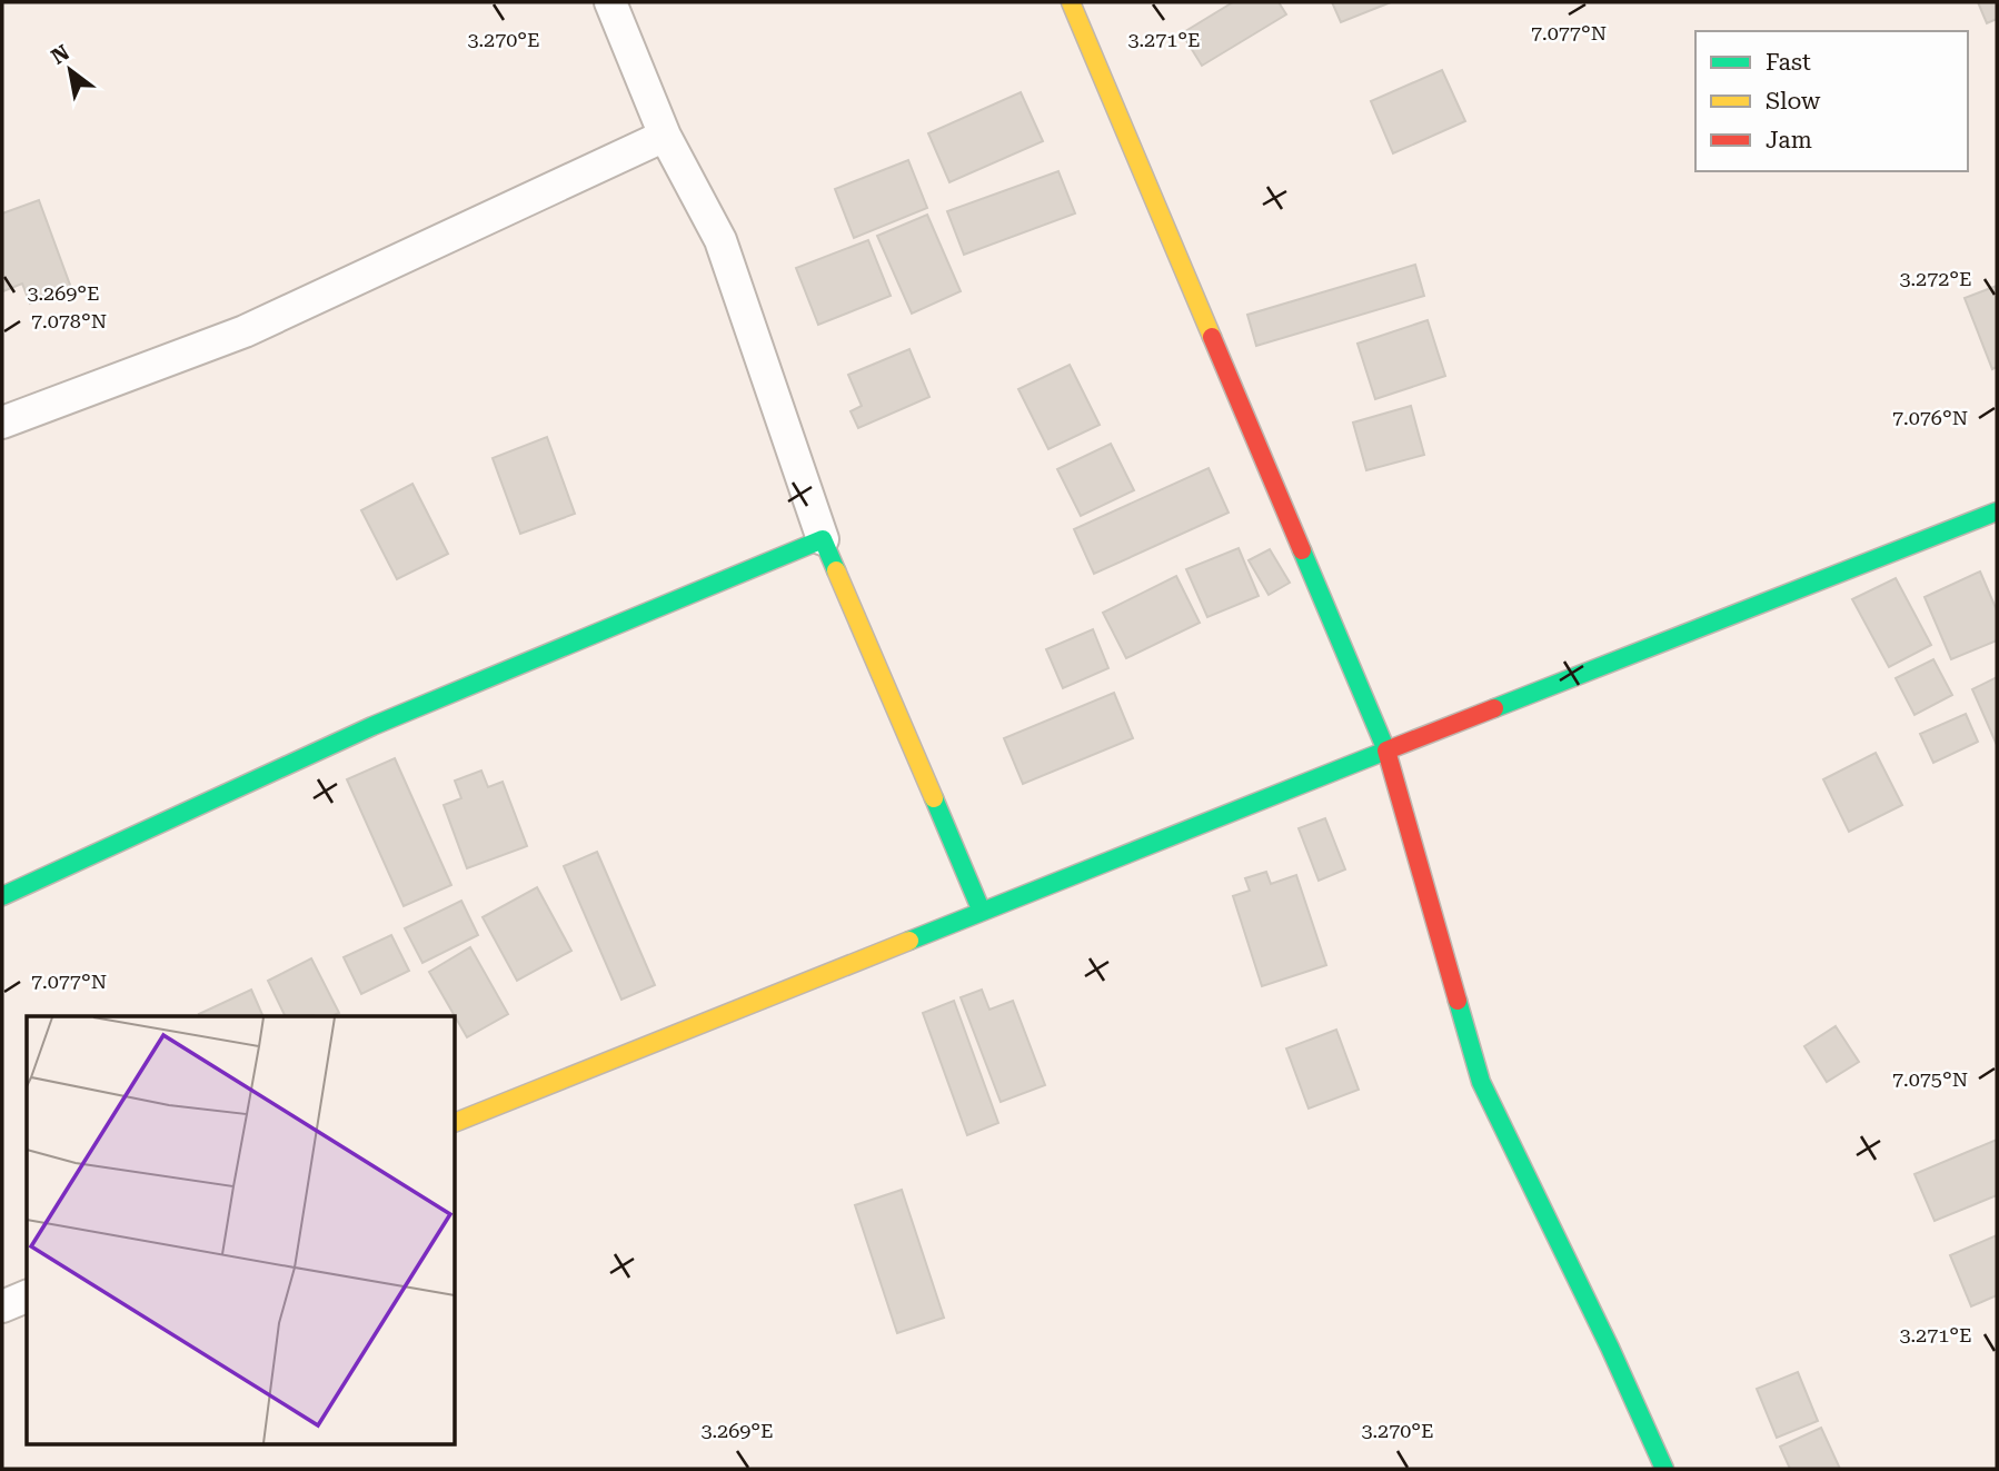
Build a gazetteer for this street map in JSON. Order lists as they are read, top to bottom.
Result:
{
  "legend": ["Fast", "Slow", "Jam"],
  "north": "top left",
  "coordinates": [
    "7.077°N",
    "3.270°E",
    "3.271°E",
    "3.272°E",
    "3.269°E",
    "7.078°N",
    "7.076°N",
    "7.075°N"
  ]
}
